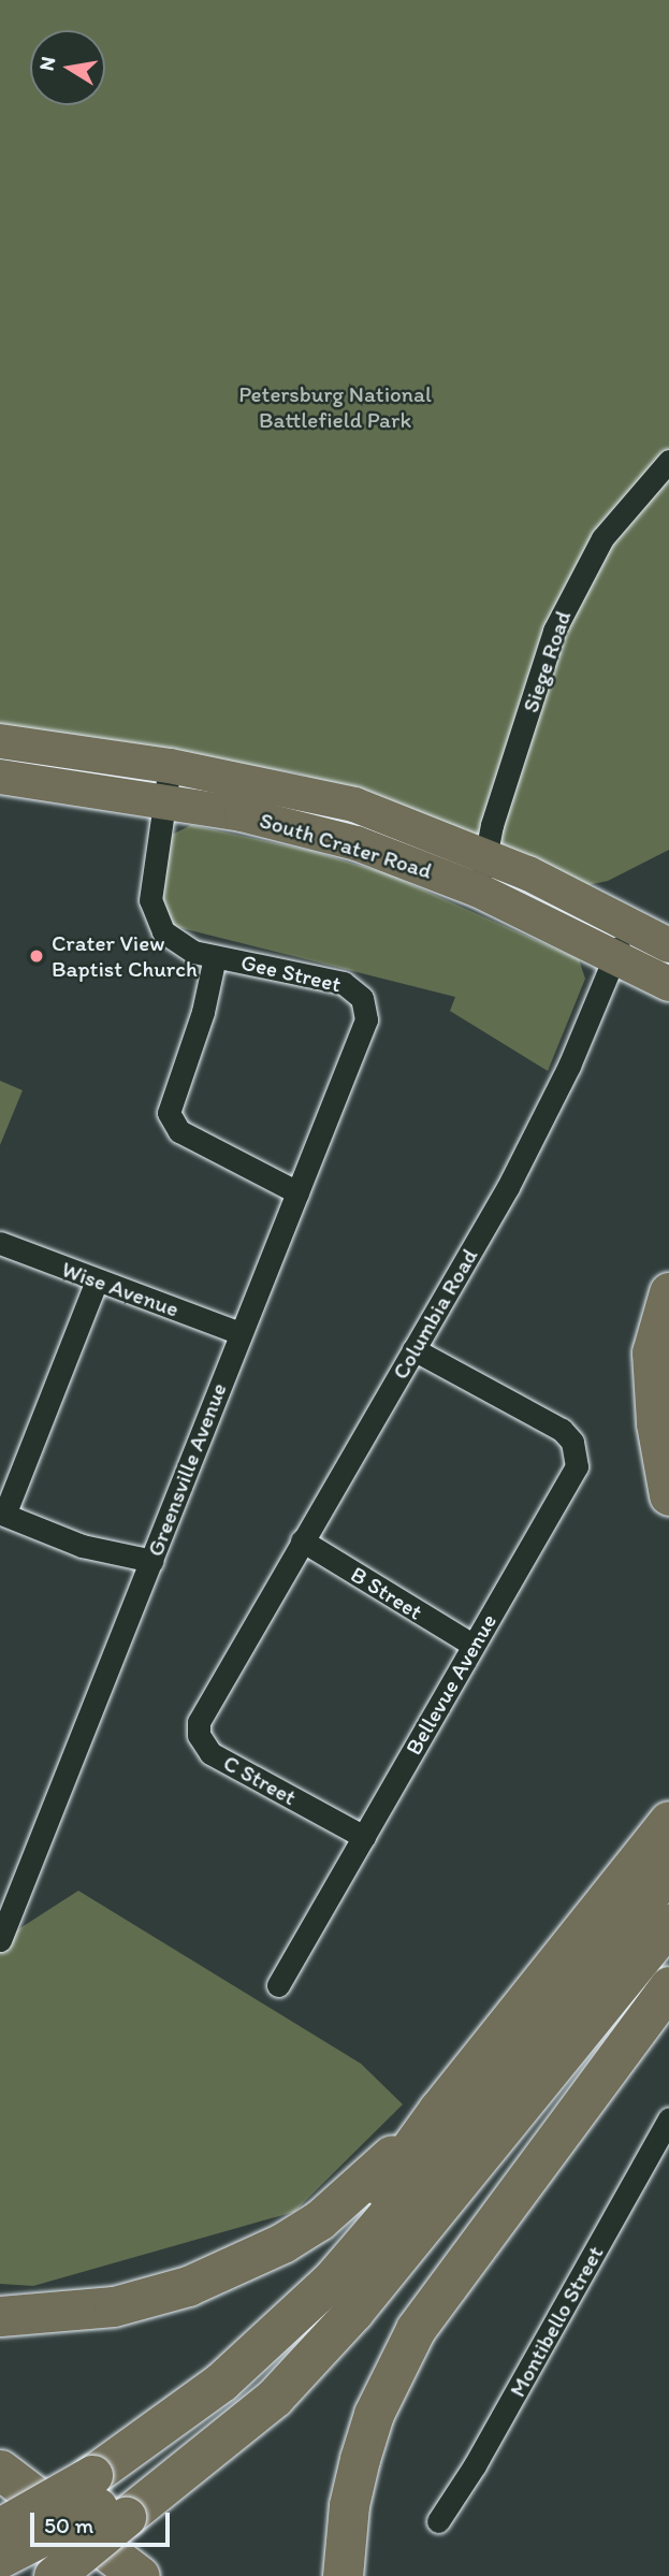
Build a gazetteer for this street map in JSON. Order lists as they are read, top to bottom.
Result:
{
  "streets": {
    "main road": ["South Crater Road"],
    "street": [
      "Siege Road",
      "Gee Street",
      "Wise Avenue",
      "Columbia Road",
      "Greensville Avenue",
      "B Street",
      "Bellevue Avenue",
      "C Street",
      "Montibello Street"
    ]
  },
  "crossings": [
    ["Siege Road", "South Crater Road"],
    ["South Crater Road", "Gee Street"],
    ["South Crater Road", "Columbia Road"],
    ["Gee Street", "Greensville Avenue"],
    ["Wise Avenue", "Greensville Avenue"],
    ["Columbia Road", "B Street"],
    ["Columbia Road", "Bellevue Avenue"],
    ["Columbia Road", "C Street"],
    ["B Street", "Bellevue Avenue"],
    ["Bellevue Avenue", "C Street"]
  ],
  "parks": ["Petersburg National Battlefield Park"],
  "places": ["Crater View Baptist Church"],
  "scale_bar": "50 m",
  "north": "left"
}
